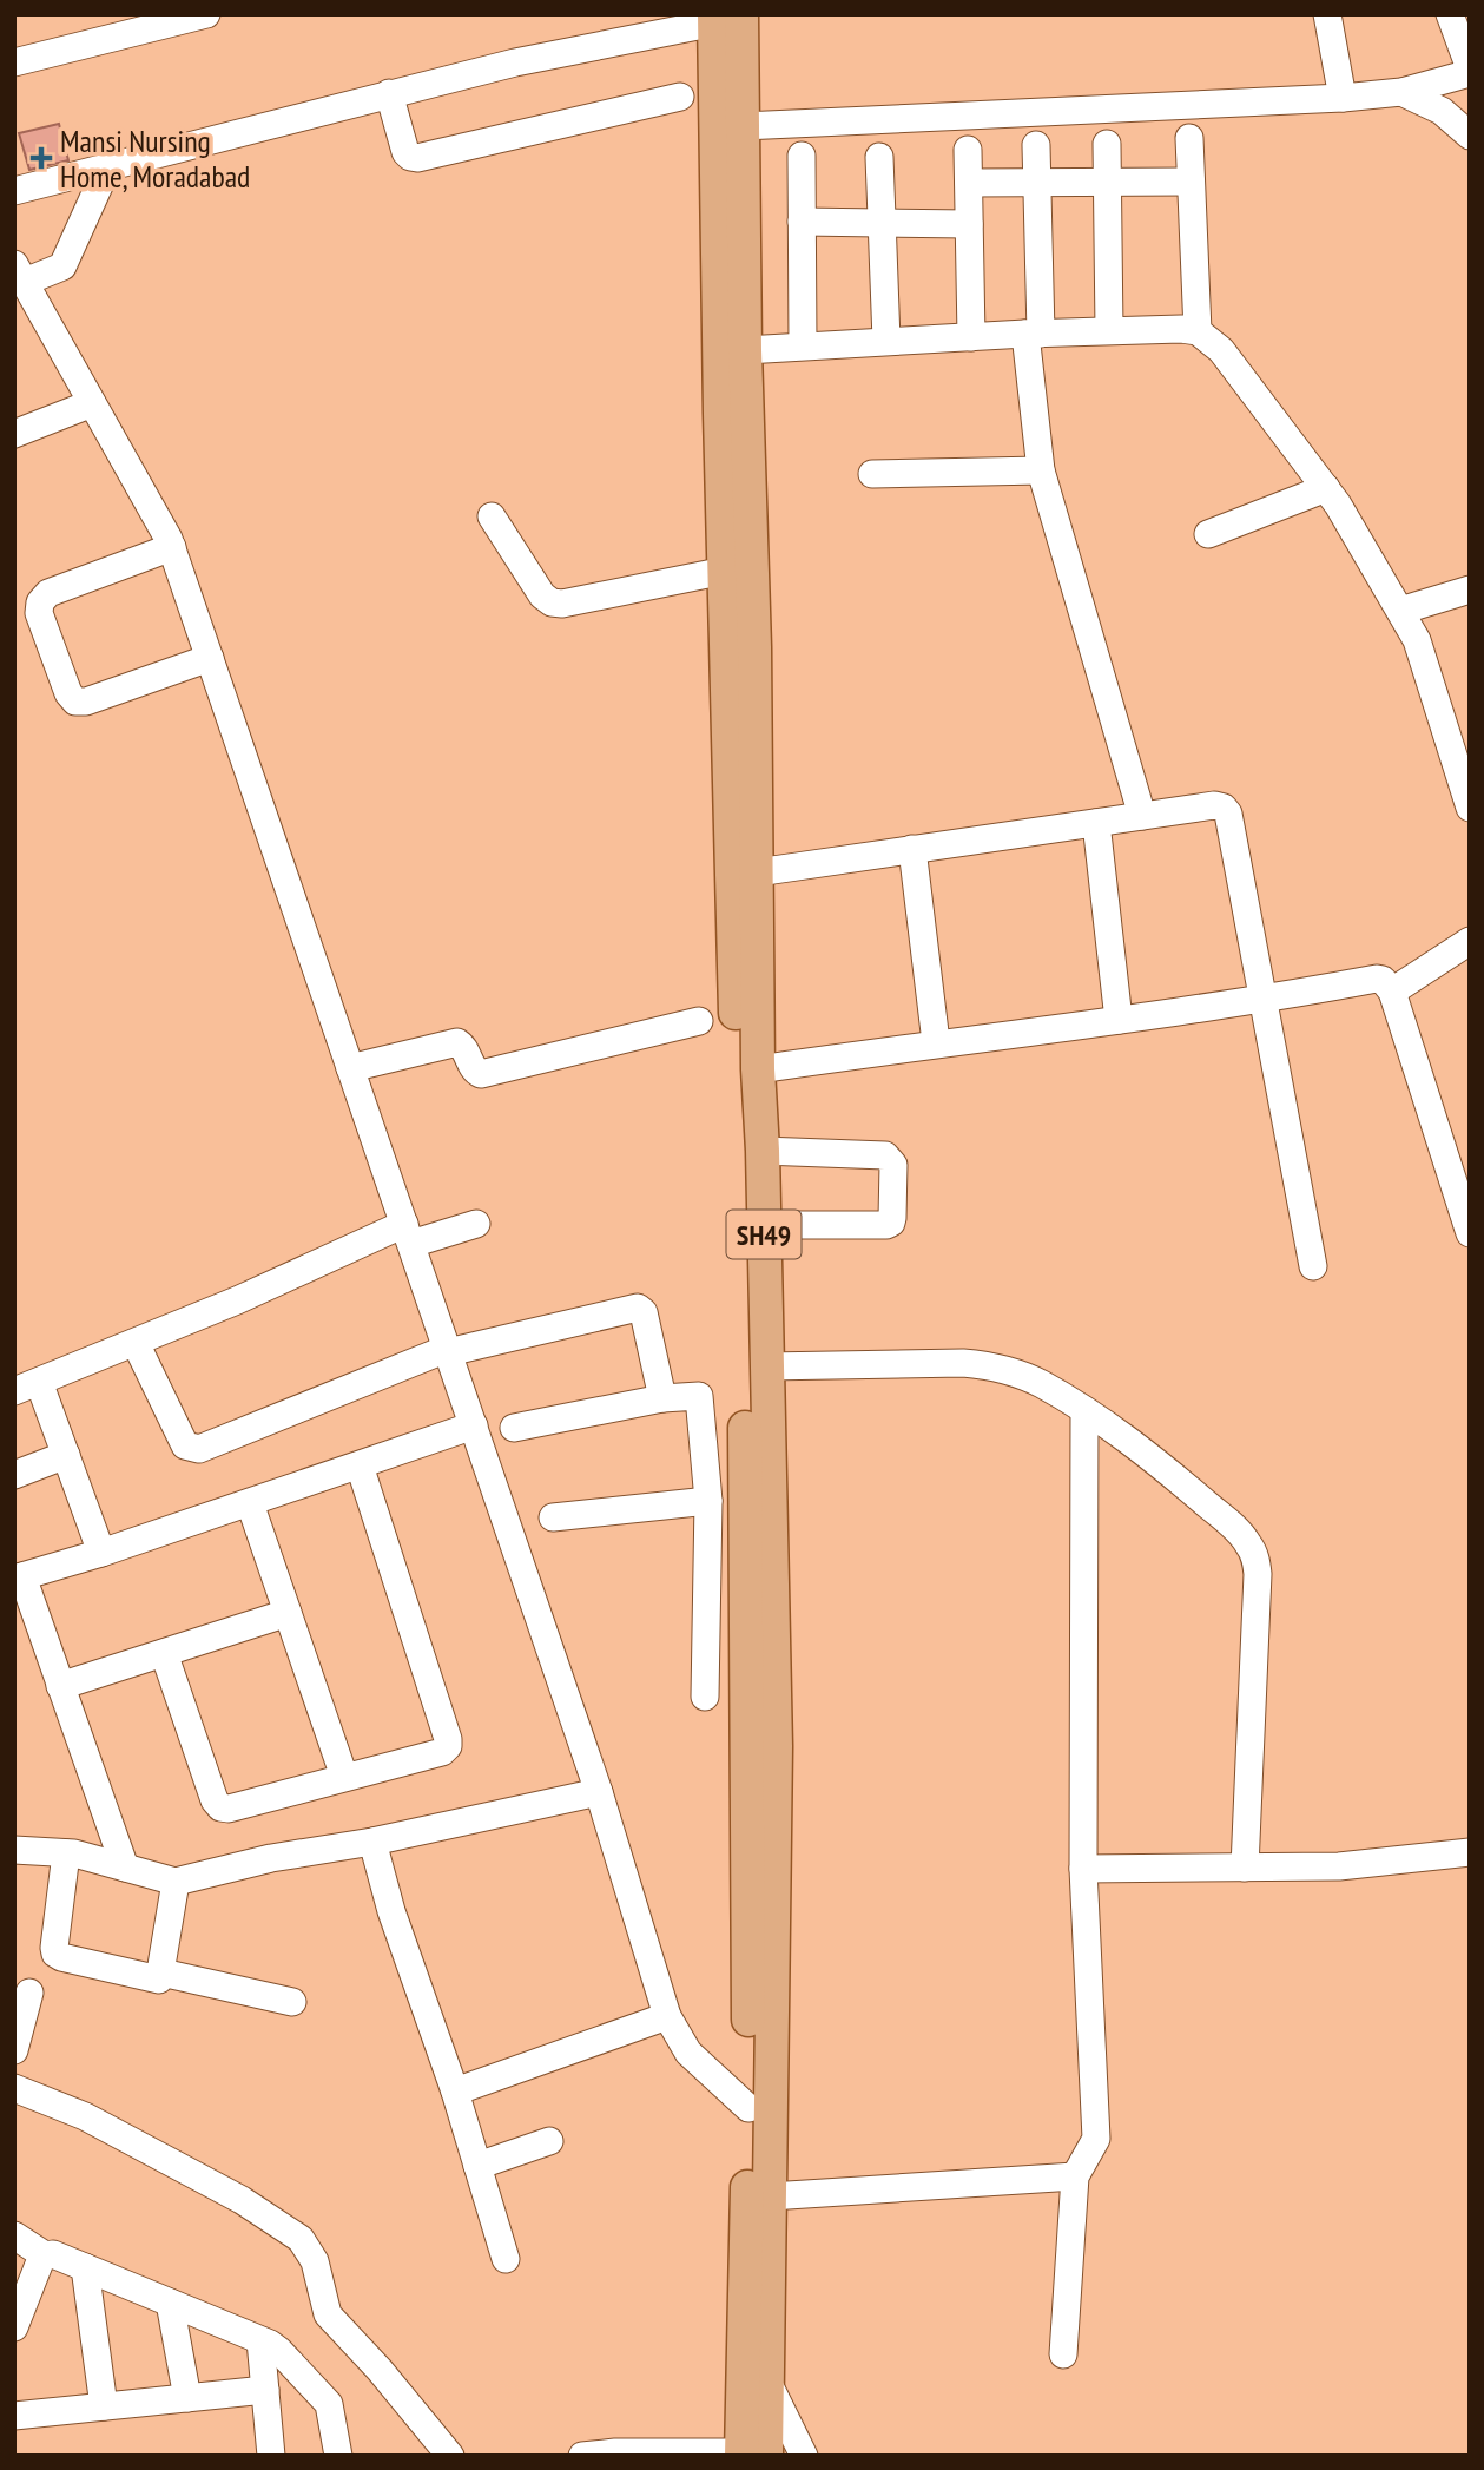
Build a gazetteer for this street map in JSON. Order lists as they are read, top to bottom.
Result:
{
  "streets": {
    "main road": ["SH49"]
  },
  "places": {
    "health": ["Mansi Nursing Home, Moradabad"]
  }
}
